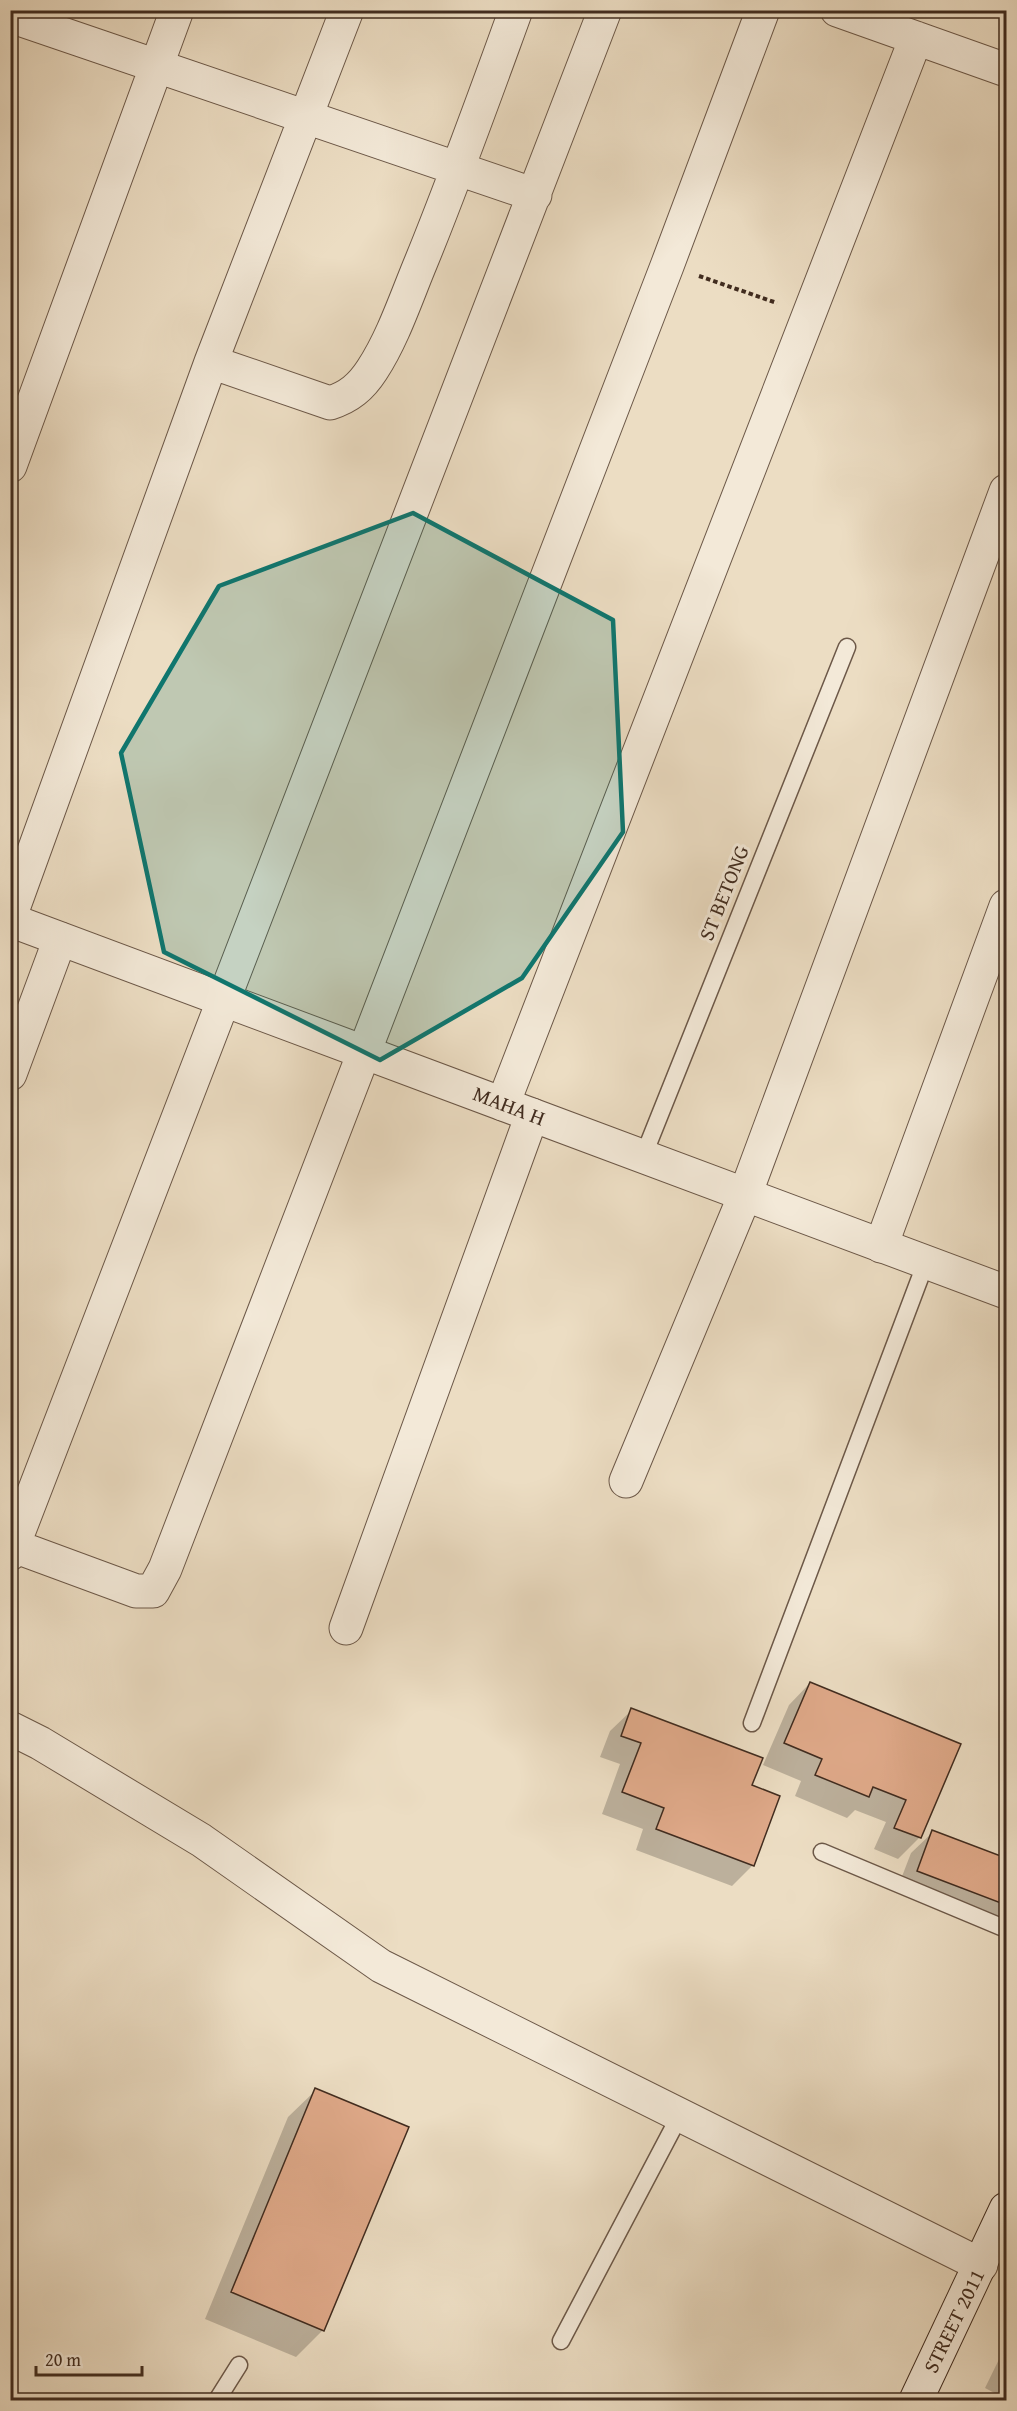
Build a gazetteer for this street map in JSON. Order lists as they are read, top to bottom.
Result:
{
  "streets": {
    "street": ["MAHA H", "STREET 2011"],
    "lane": ["ST BETONG"]
  },
  "crossings": [
    ["ST BETONG", "MAHA H"]
  ],
  "scale_bar": "20 m"
}
